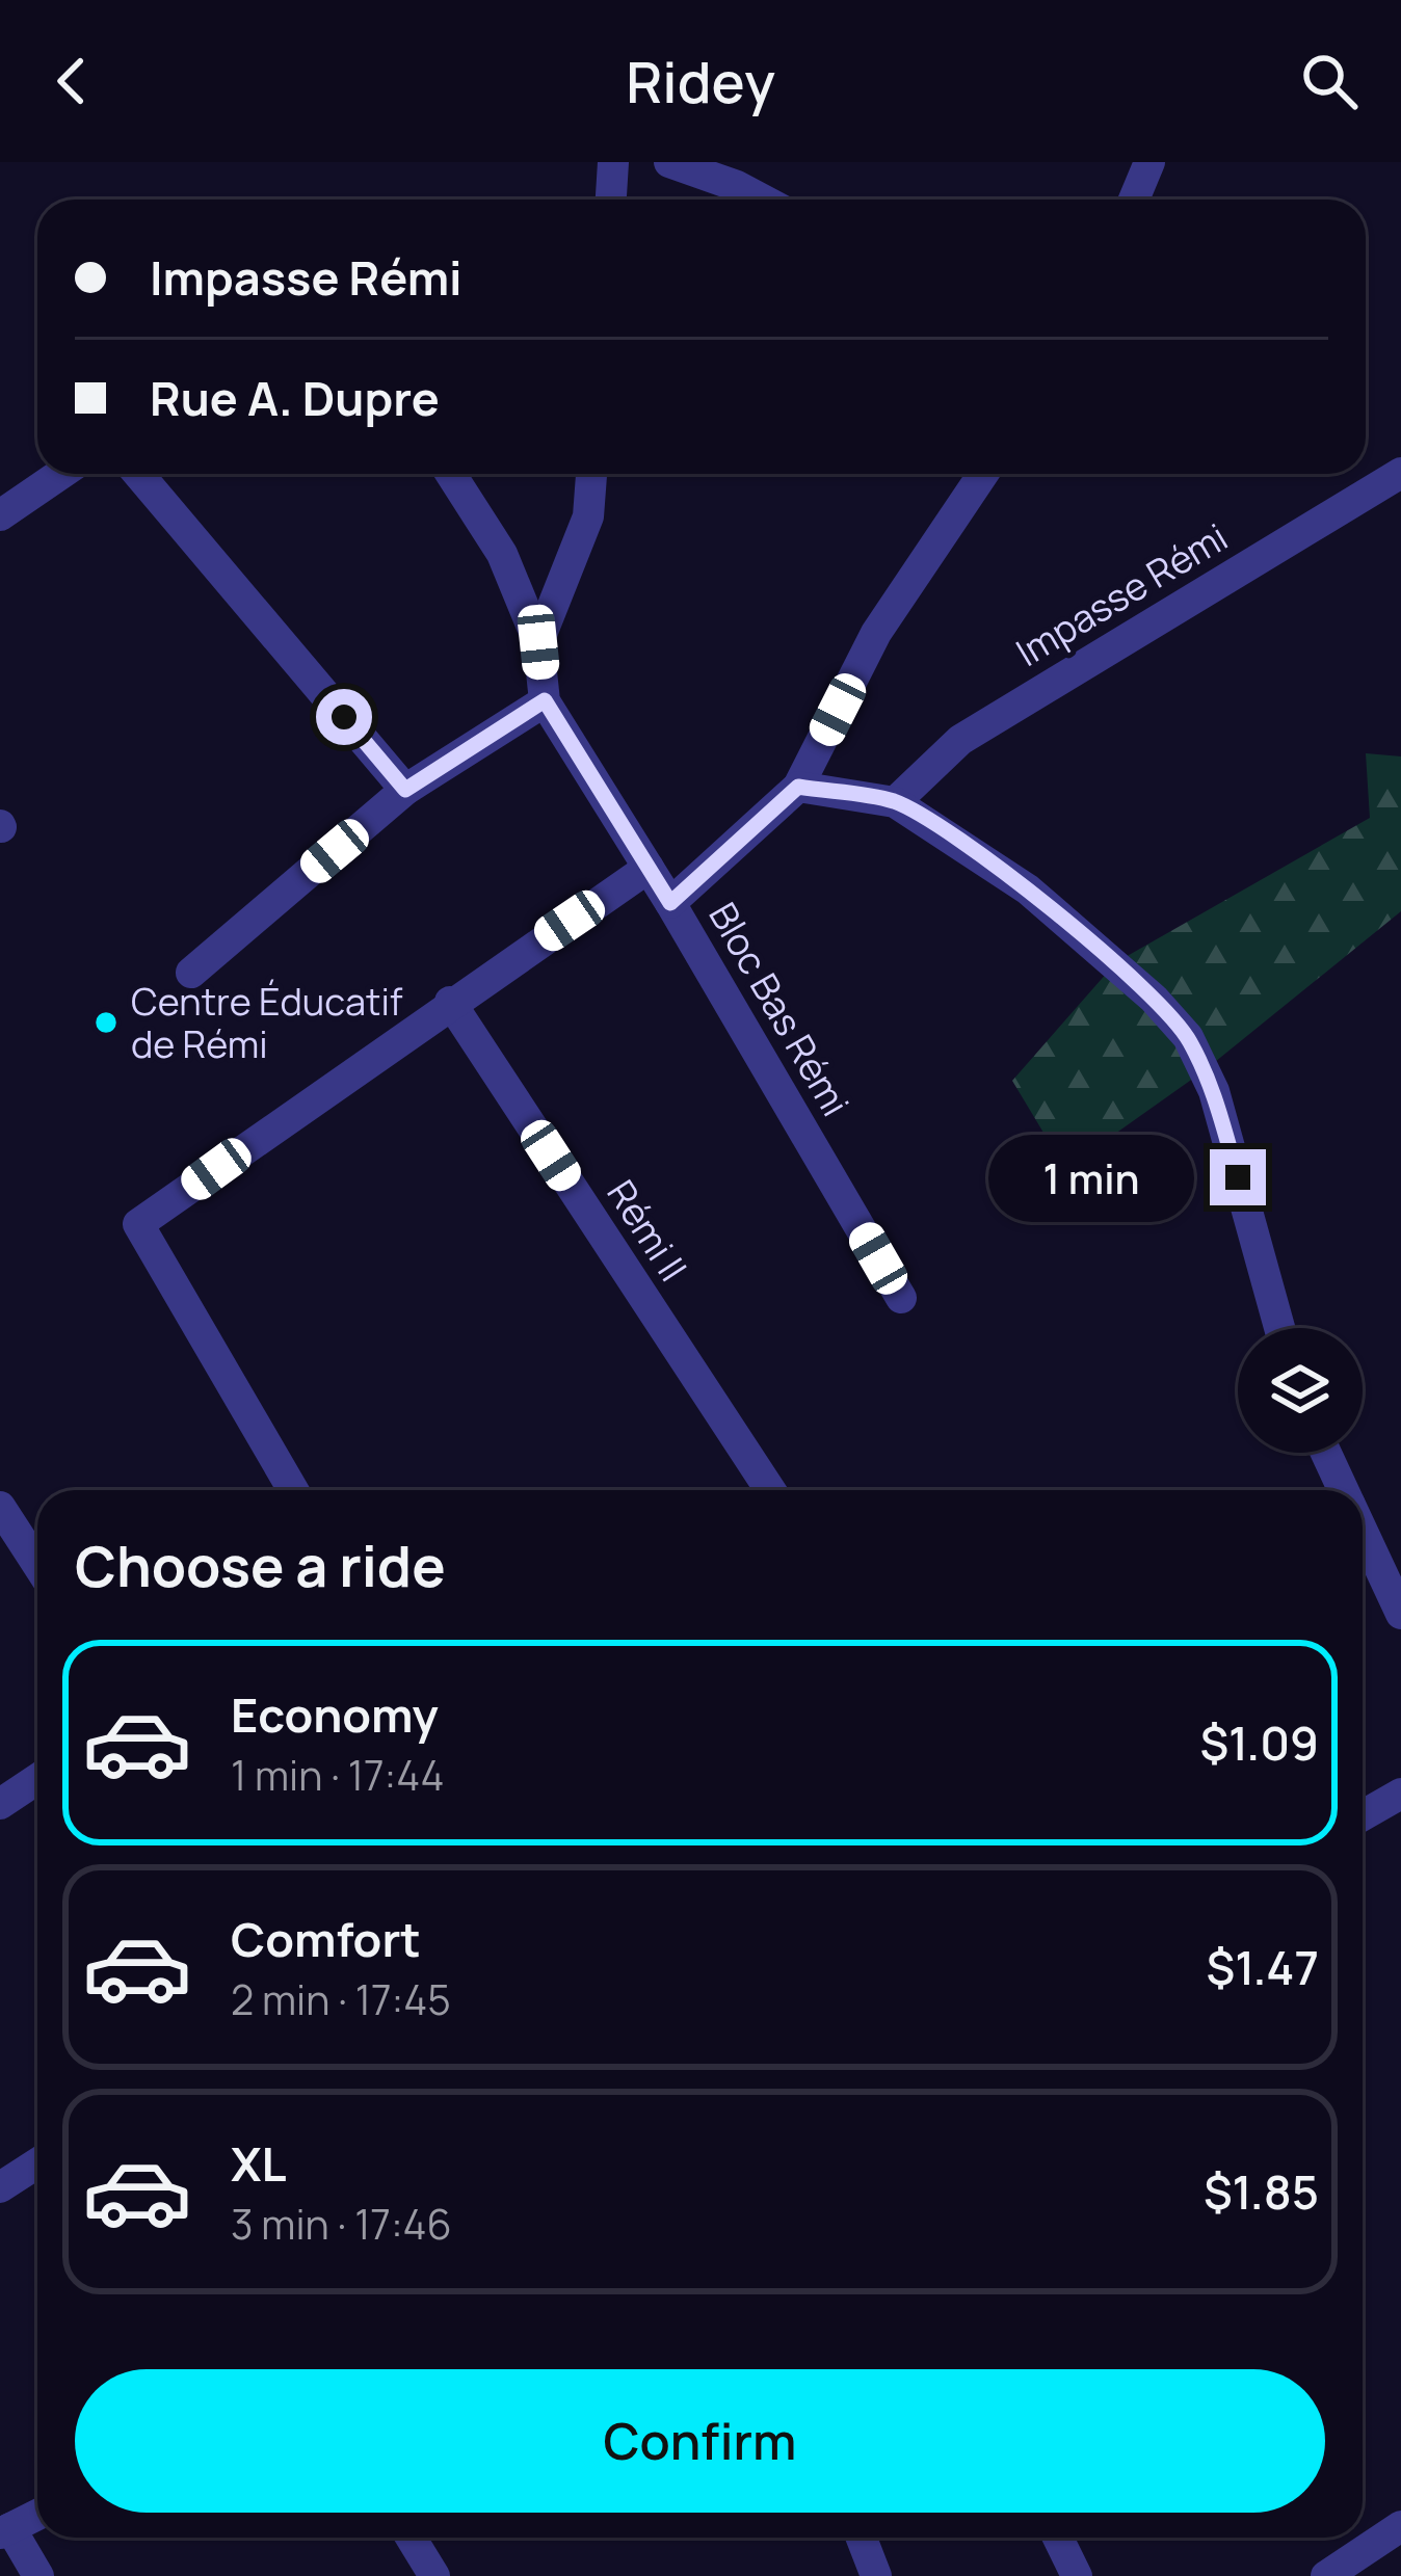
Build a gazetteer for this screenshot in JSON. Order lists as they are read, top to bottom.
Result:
{
  "streets": {
    "street": ["Impasse Rémi", "Bloc Bas Rémi", "Rémi II"]
  },
  "places": ["Centre Éducatif de Rémi"],
  "page": {
    "header": "Ridey",
    "banner": ["Impasse Rémi", "Rue A. Dupre"],
    "bubble": "1 min",
    "heading": "Choose a ride",
    "list": [
      {
        "name": "Economy",
        "note": "1 min · 17:44",
        "value": "$1.09"
      },
      {
        "name": "Comfort",
        "note": "2 min · 17:45",
        "value": "$1.47"
      },
      {
        "name": "XL",
        "note": "3 min · 17:46",
        "value": "$1.85"
      }
    ],
    "buttons": "Confirm"
  }
}
